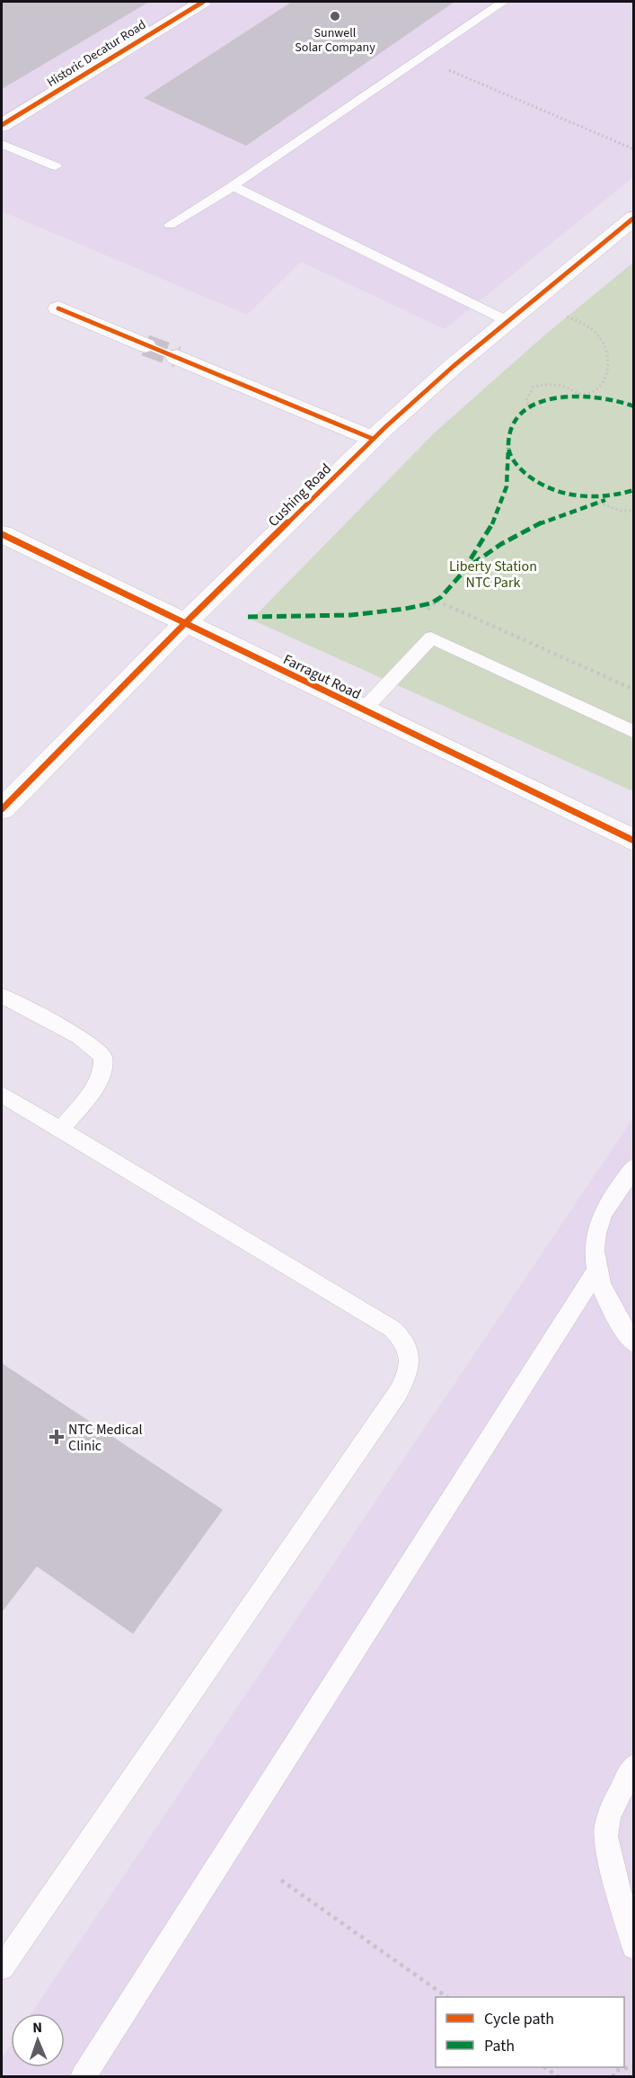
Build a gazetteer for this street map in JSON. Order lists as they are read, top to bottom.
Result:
{
  "streets": {
    "street": ["Historic Decatur Road", "Cushing Road", "Farragut Road"]
  },
  "crossings": [
    ["Cushing Road", "Farragut Road"]
  ],
  "parks": ["Liberty Station NTC Park"],
  "places": {
    "other": ["Sunwell Solar Company"],
    "health": ["NTC Medical Clinic"]
  },
  "legend": ["Cycle path", "Path"],
  "north": "top"
}
